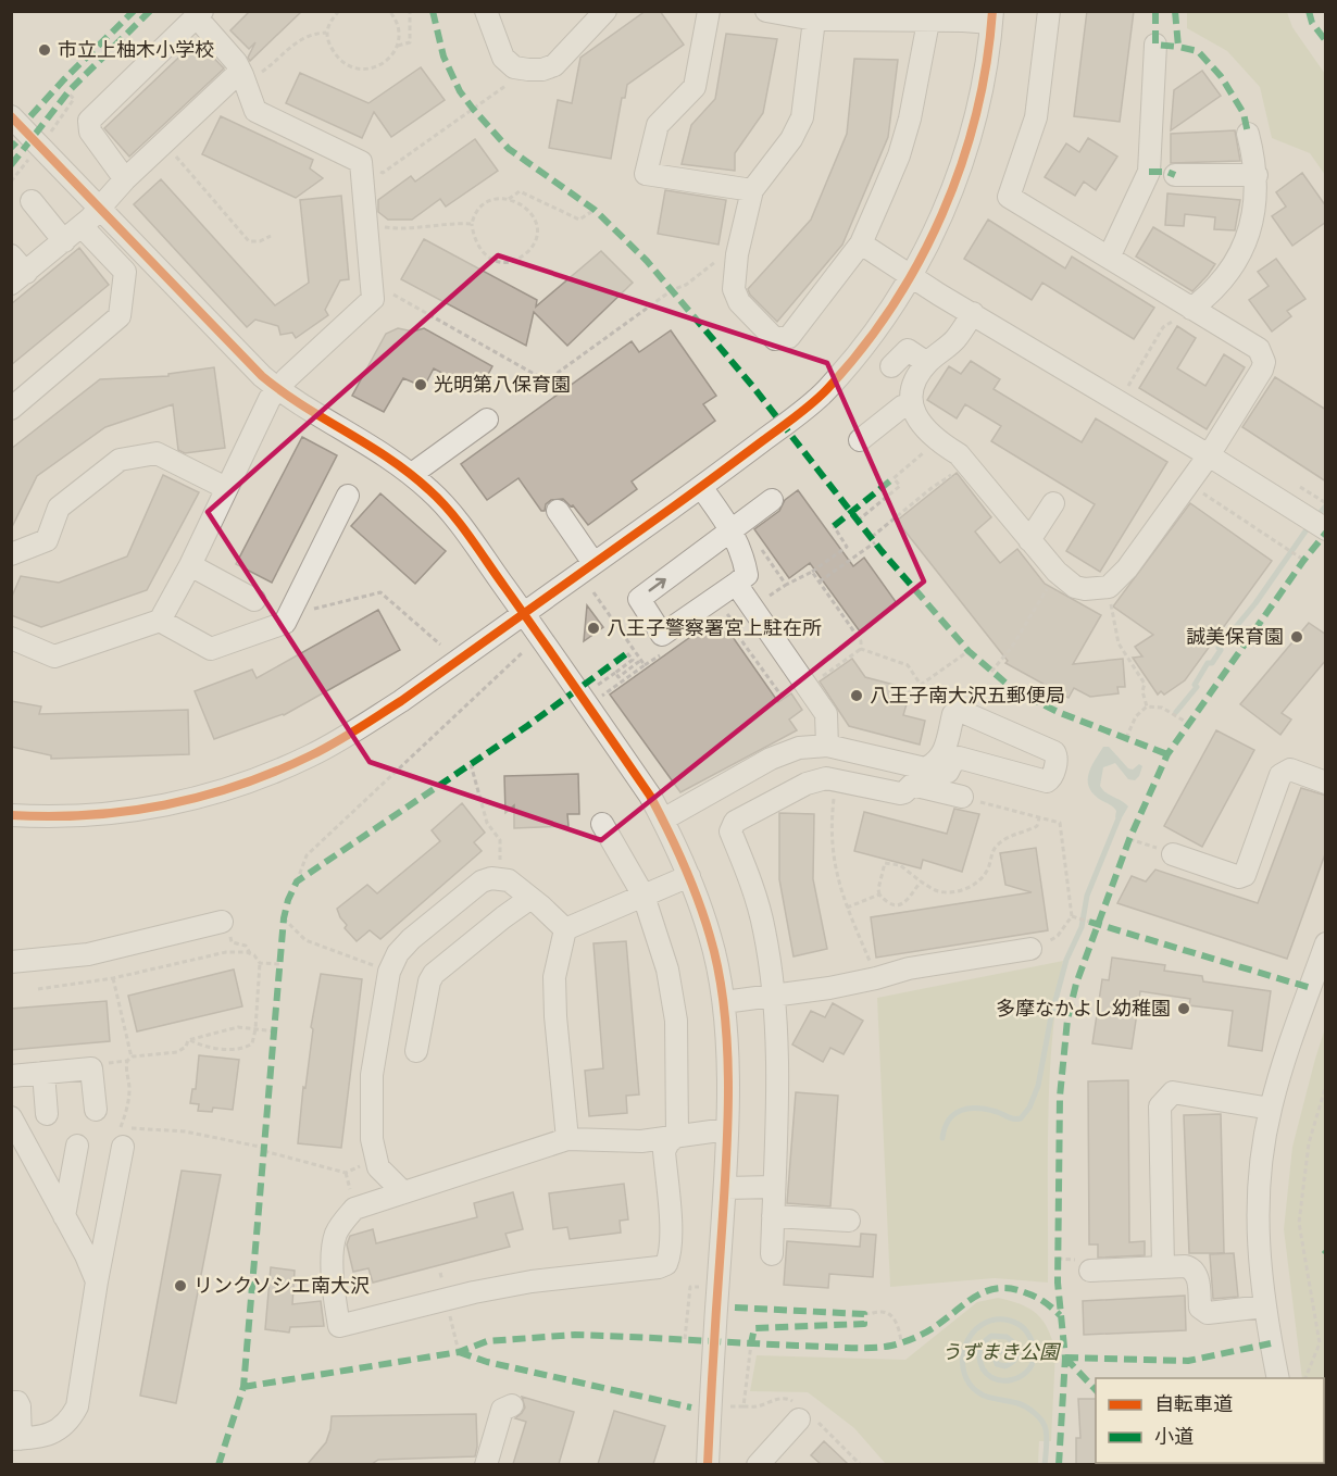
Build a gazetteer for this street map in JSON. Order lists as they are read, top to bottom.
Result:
{
  "parks": ["うずまき公園"],
  "places": [
    "市立上柚木小学校",
    "光明第八保育園",
    "八王子警察署宮上駐在所",
    "誠美保育園",
    "八王子南大沢五郵便局",
    "多摩なかよし幼稚園",
    "リンクソシエ南大沢"
  ],
  "legend": ["自転車道", "小道"]
}
